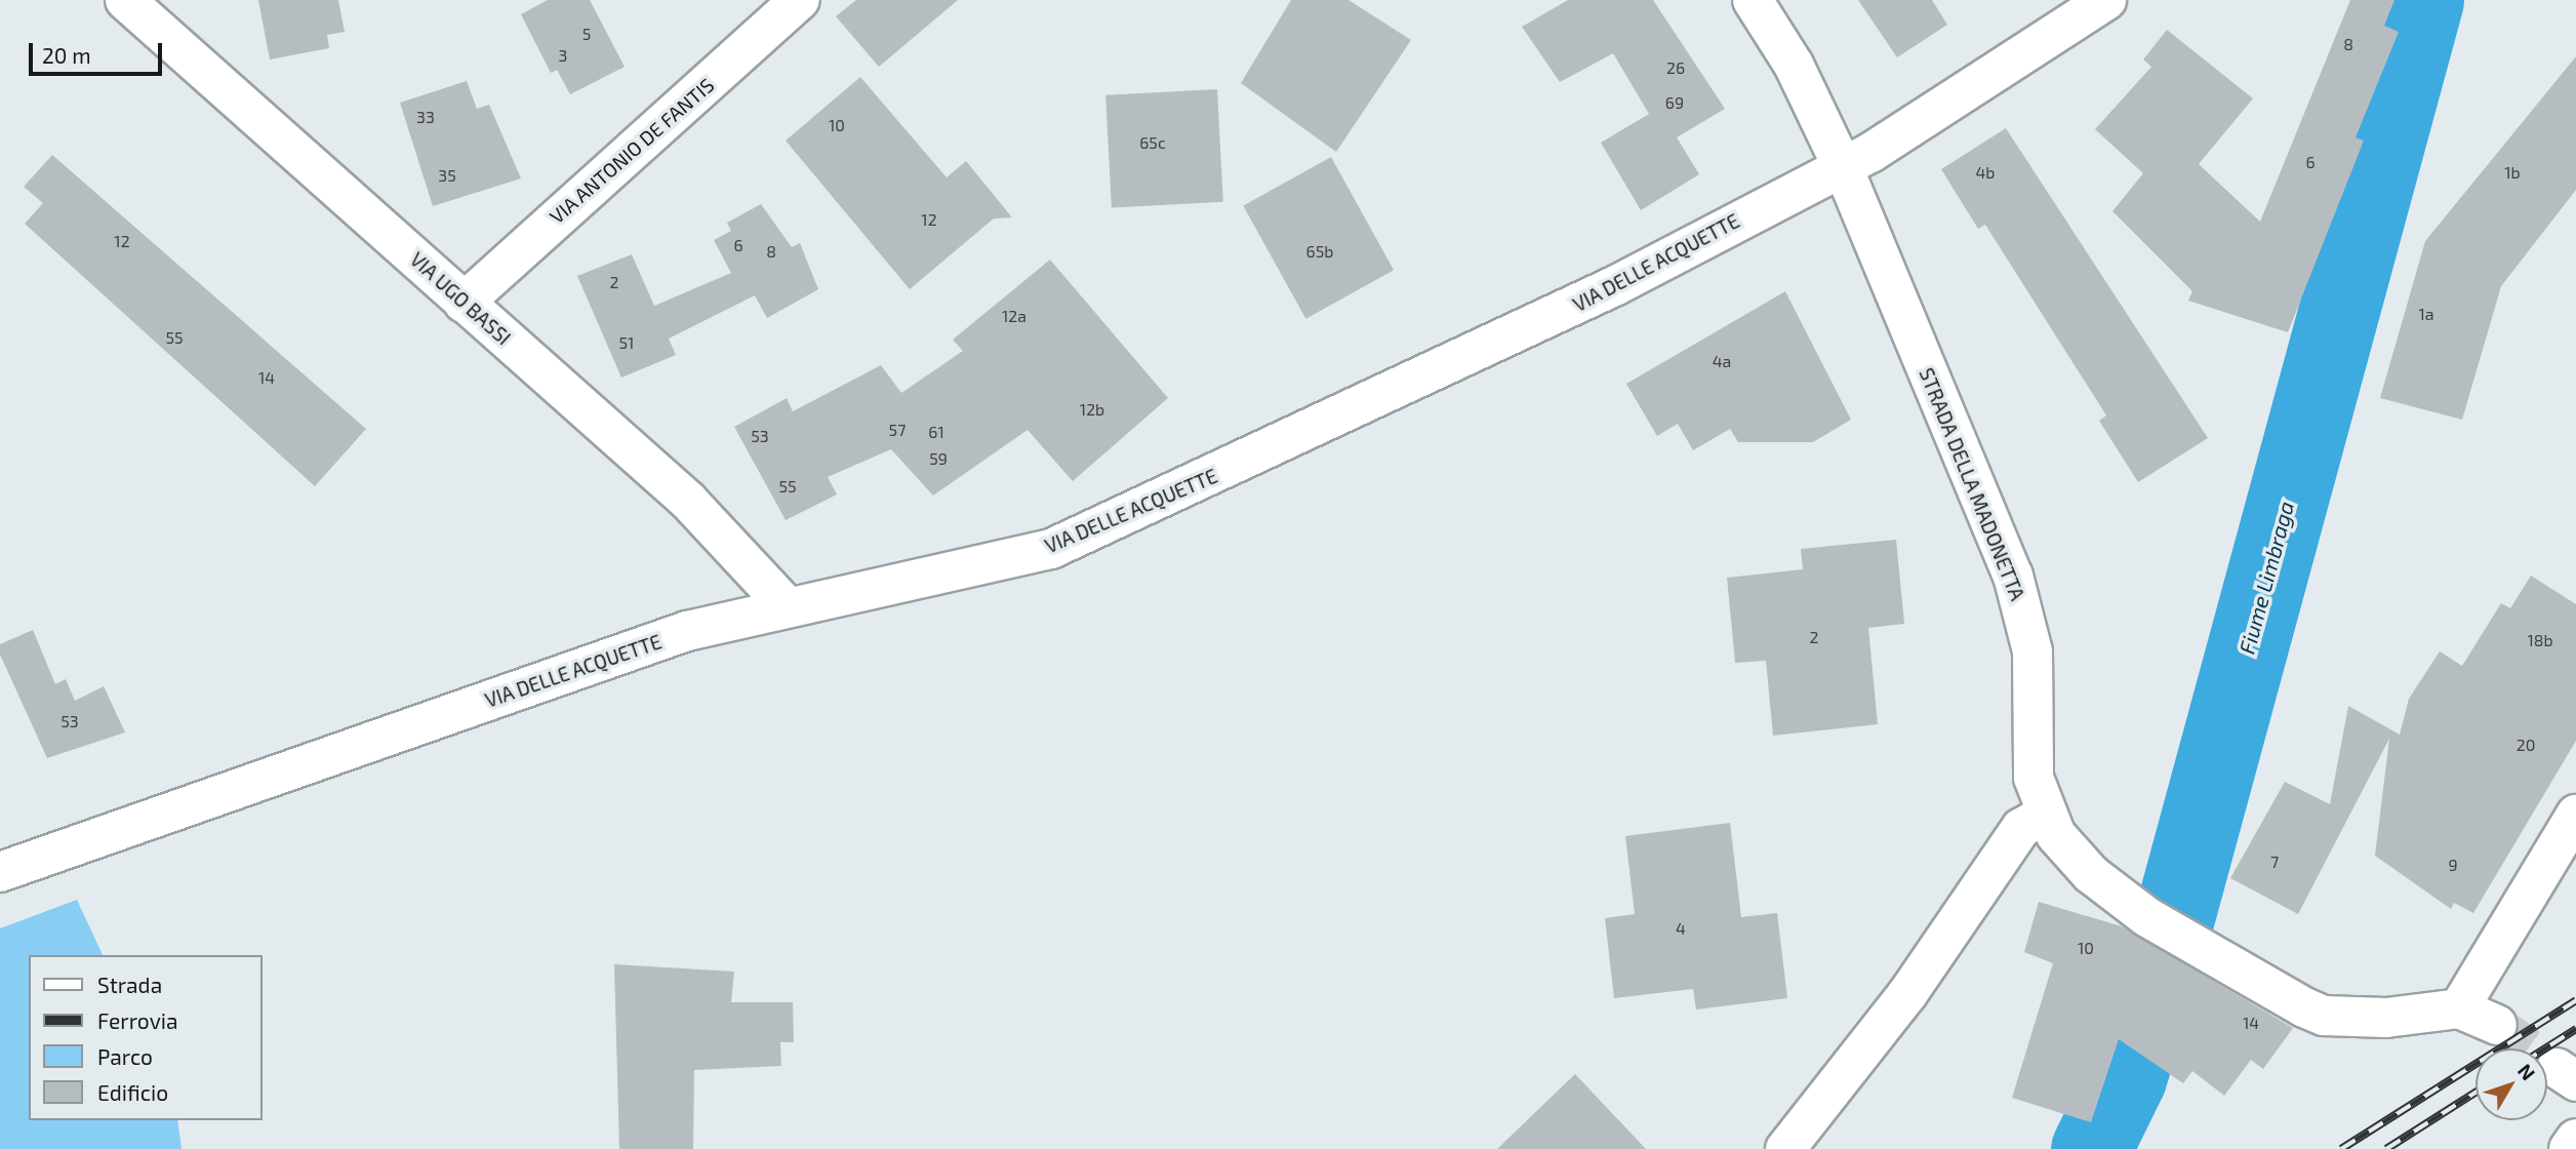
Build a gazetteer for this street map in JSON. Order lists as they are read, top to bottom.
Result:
{
  "streets": {
    "street": [
      "VIA ANTONIO DE FANTIS",
      "VIA DELLE ACQUETTE",
      "VIA UGO BASSI",
      "STRADA DELLA MADONETTA"
    ]
  },
  "crossings": [
    ["VIA ANTONIO DE FANTIS", "VIA UGO BASSI"],
    ["VIA DELLE ACQUETTE", "VIA UGO BASSI"],
    ["VIA DELLE ACQUETTE", "STRADA DELLA MADONETTA"]
  ],
  "water": ["Fiume Limbraga"],
  "house_numbers": [
    "5",
    "8",
    "3",
    "26",
    "69",
    "33",
    "10",
    "65c",
    "6",
    "4b",
    "1b",
    "35",
    "12",
    "12",
    "6",
    "8",
    "65b",
    "2",
    "1a",
    "12a",
    "55",
    "51",
    "4a",
    "14",
    "12b",
    "57",
    "61",
    "53",
    "59",
    "55",
    "2",
    "18b",
    "53",
    "20",
    "7",
    "9",
    "4",
    "10",
    "14"
  ],
  "legend": [
    "Strada",
    "Ferrovia",
    "Parco",
    "Edificio"
  ],
  "scale_bar": "20 m",
  "north": "top right"
}
